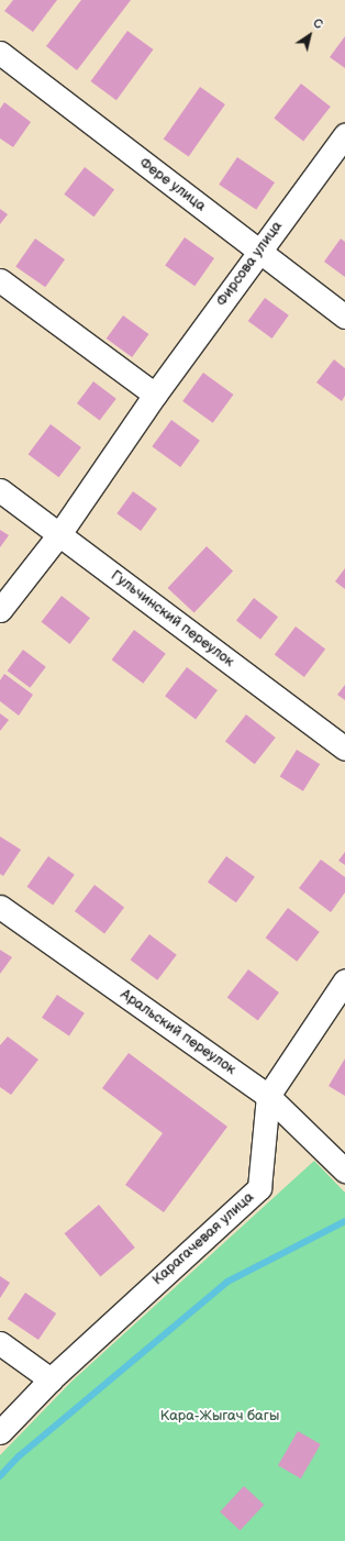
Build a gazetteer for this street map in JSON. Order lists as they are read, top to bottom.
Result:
{
  "streets": {
    "street": [
      "Фере улица",
      "Фирсова улица",
      "Гульчинский переулок",
      "Аральский переулок",
      "Карагачевая улица"
    ]
  },
  "crossings": [
    ["Фере улица", "Фирсова улица"],
    ["Фирсова улица", "Гульчинский переулок"],
    ["Аральский переулок", "Карагачевая улица"]
  ],
  "parks": ["Кара-Жыгач багы"],
  "north": "top right"
}
